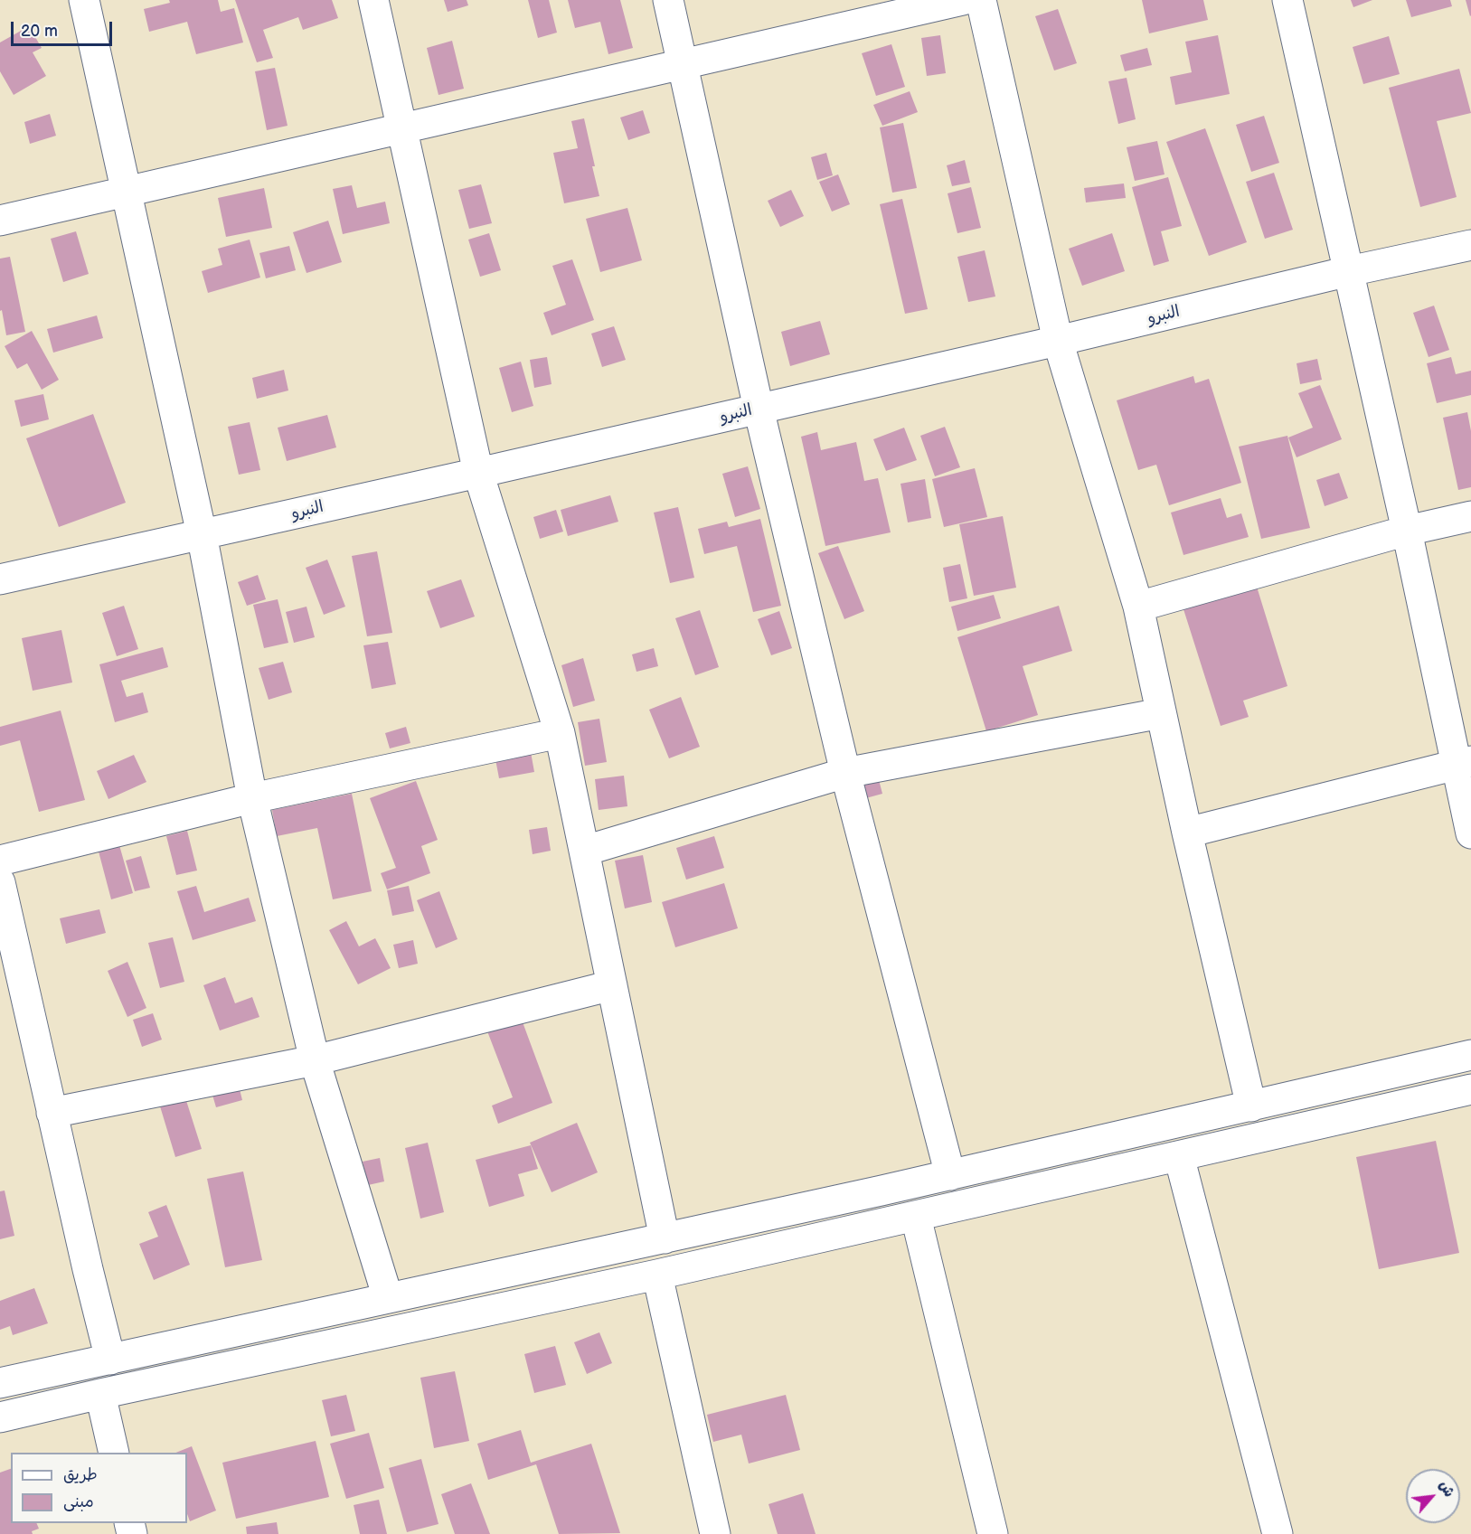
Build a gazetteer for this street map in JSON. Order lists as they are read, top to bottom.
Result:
{
  "streets": {
    "street": ["النبرو"]
  },
  "legend": ["طريق", "مبنى"],
  "scale_bar": "20 m",
  "north": "top right"
}
